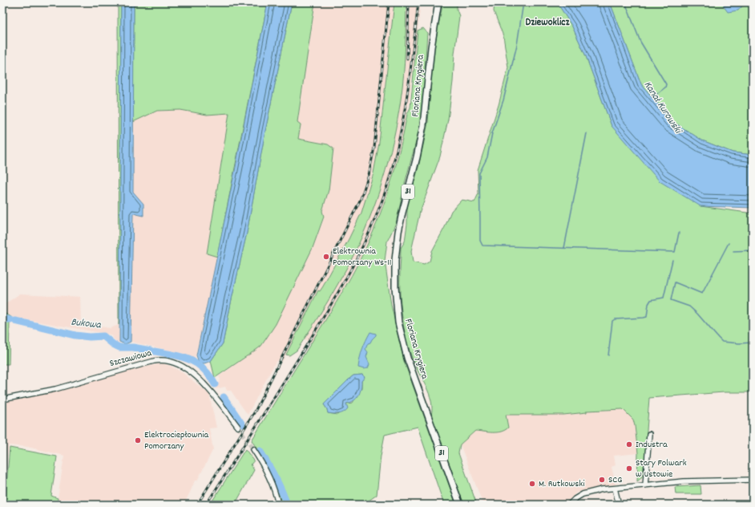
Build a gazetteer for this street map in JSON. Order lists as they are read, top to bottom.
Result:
{
  "streets": {
    "main road": ["Floriana Krygiera", "31"],
    "street": ["Szczawiowa"]
  },
  "districts": ["Dziewoklicz"],
  "water": ["Kanał Kurowski", "Bukowa"],
  "places": [
    "Elektrownia Pomorzany Ws-11",
    "Elektrociepłownia Pomorzany",
    "Industra",
    "Stary Folwark w Ustowie",
    "SCG",
    "M. Rutkowski"
  ]
}
